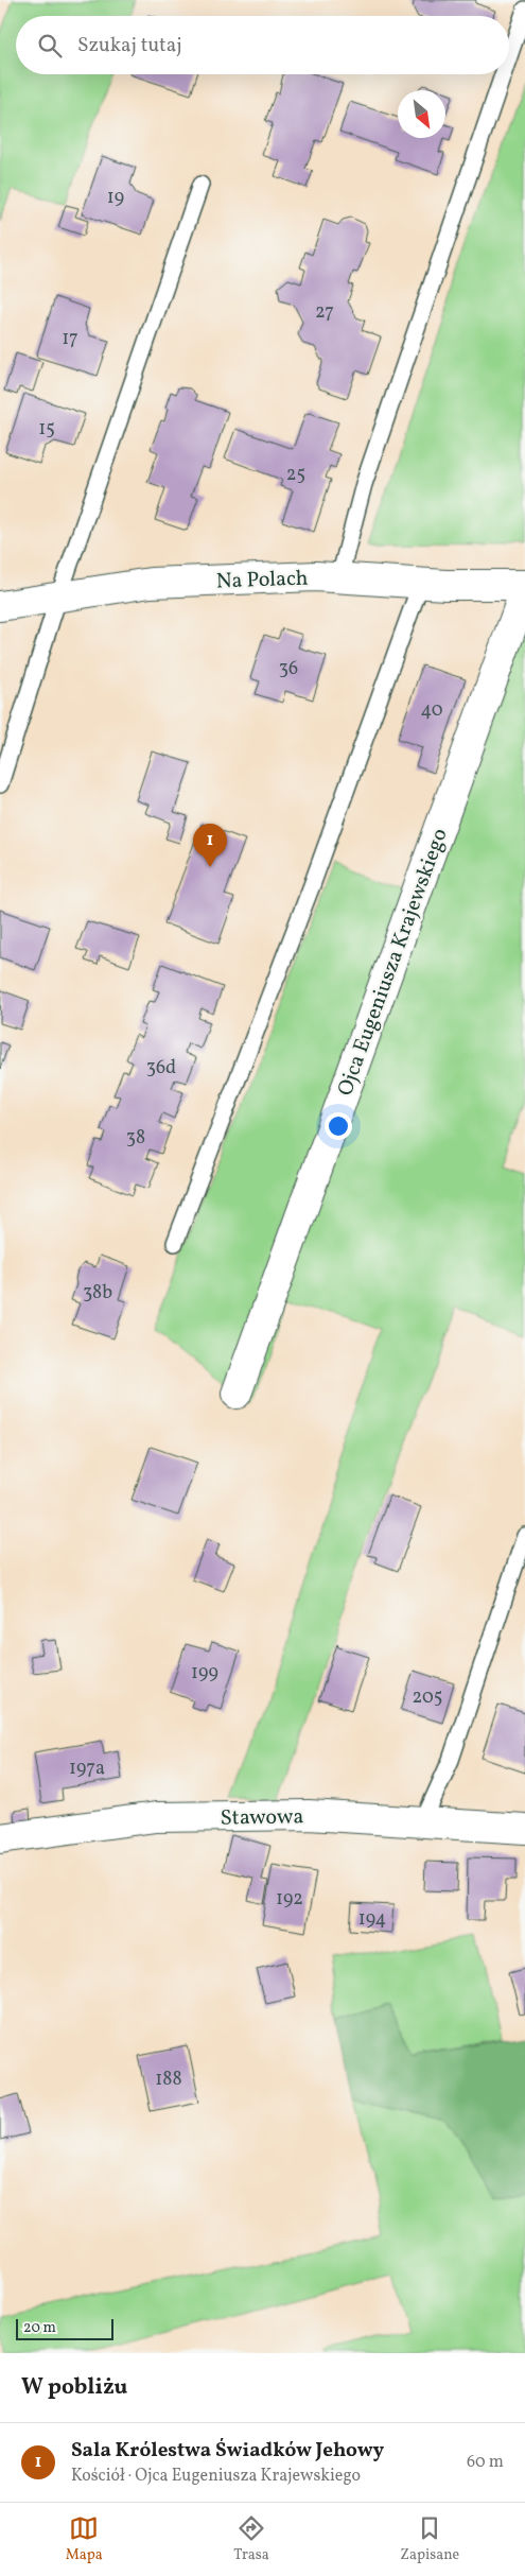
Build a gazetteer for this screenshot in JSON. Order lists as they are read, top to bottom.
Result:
{
  "streets": {
    "street": ["Na Polach", "Ojca Eugeniusza Krajewskiego", "Stawowa"]
  },
  "house_numbers": [
    "19",
    "27",
    "17",
    "15",
    "25",
    "36",
    "40",
    "36d",
    "38",
    "38b",
    "199",
    "205",
    "197a",
    "192",
    "194",
    "188"
  ],
  "scale_bar": "20 m",
  "north": "bottom right",
  "page": {
    "search": "Szukaj tutaj",
    "pins": "1",
    "scale": "20 m",
    "heading": "W pobliżu",
    "list": [
      {
        "mark": "1",
        "name": "Sala Królestwa Świadków Jehowy",
        "note": "Kościół · Ojca Eugeniusza Krajewskiego",
        "value": "60 m"
      }
    ],
    "nav": ["Mapa", "Trasa", "Zapisane"]
  }
}
